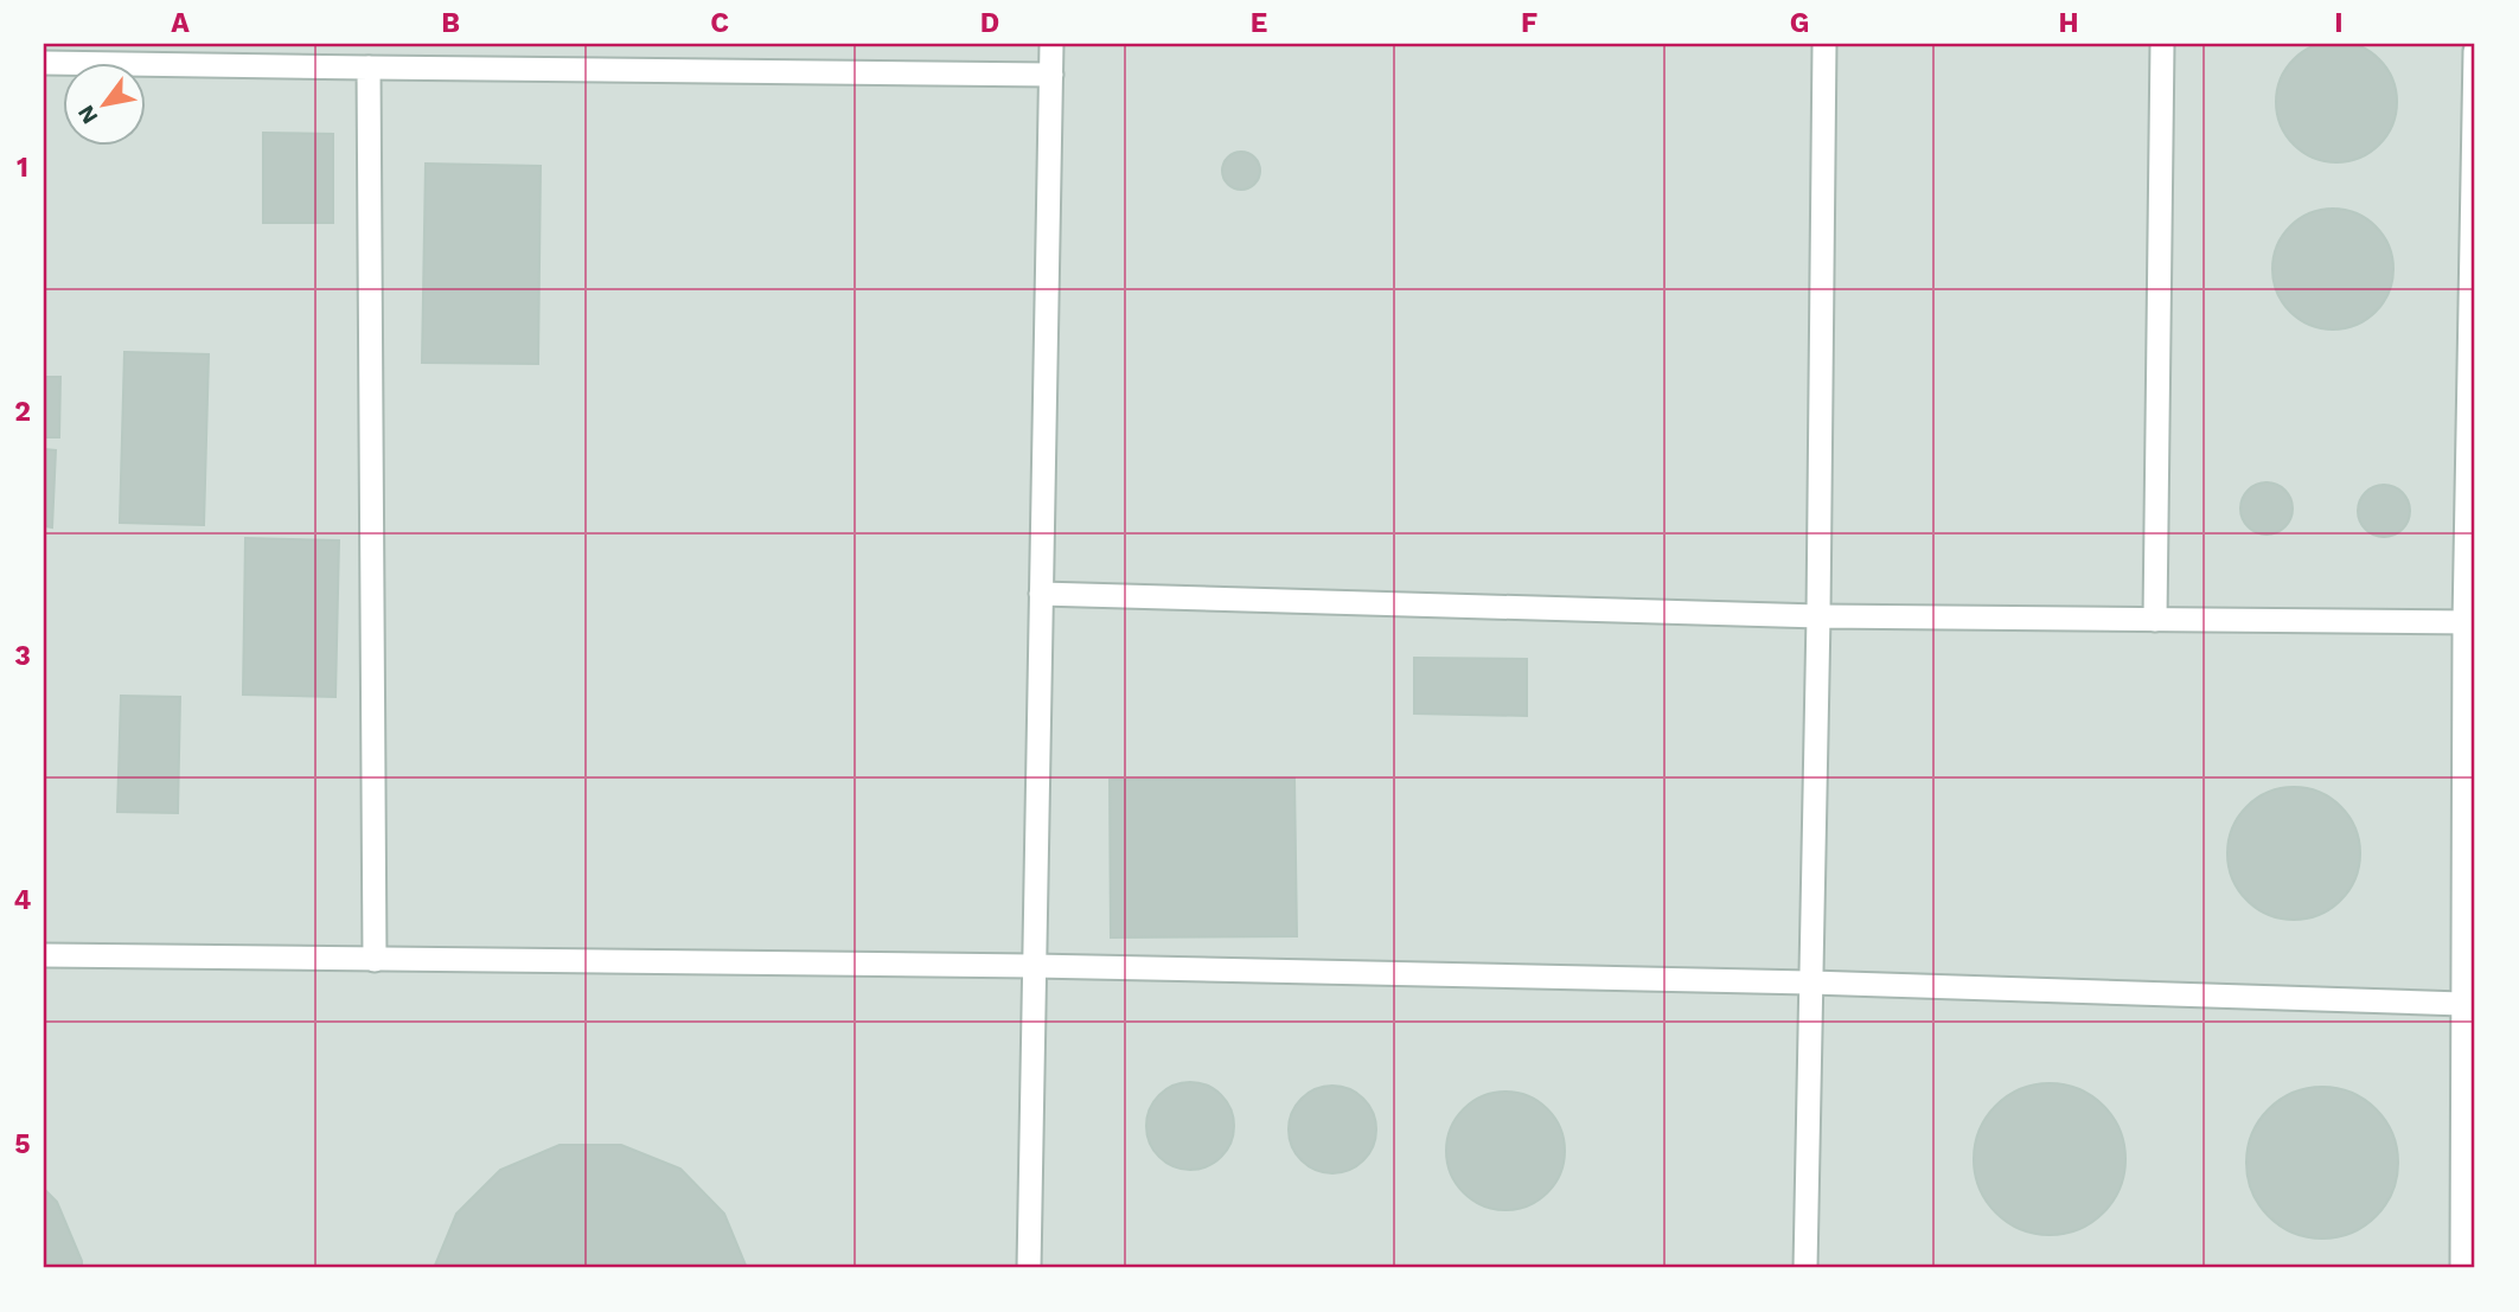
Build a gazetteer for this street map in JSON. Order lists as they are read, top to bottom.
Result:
{
  "north": "bottom left",
  "grid": {
    "columns": [
      "A",
      "B",
      "C",
      "D",
      "E",
      "F",
      "G",
      "H",
      "I"
    ],
    "rows": [
      "1",
      "2",
      "3",
      "4",
      "5"
    ]
  }
}
